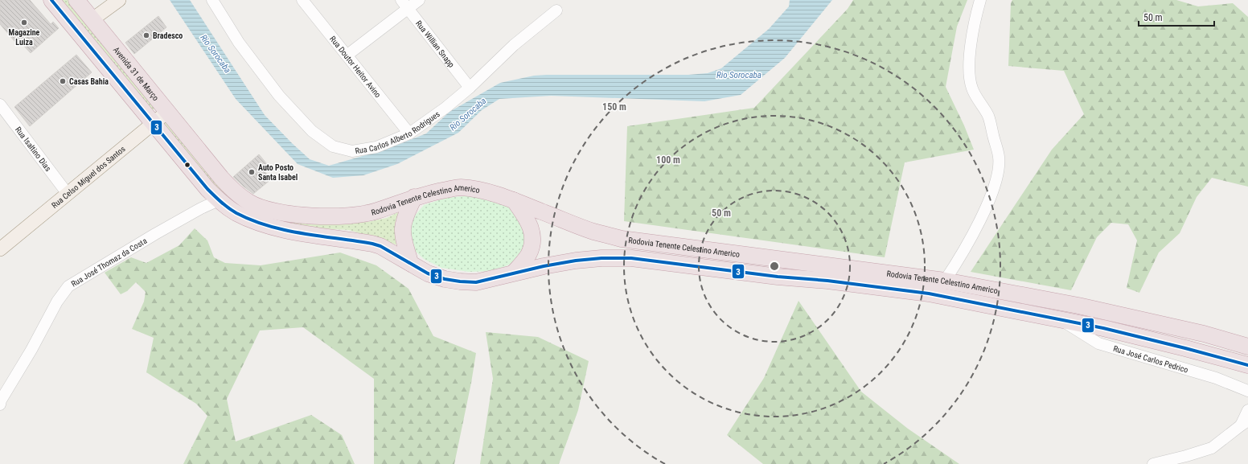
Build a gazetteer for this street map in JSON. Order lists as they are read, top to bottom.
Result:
{
  "streets": {
    "highway": ["Avenida 31 de Março", "Rodovia Tenente Celestino Americo"],
    "main road": ["Rua Celso Miguel dos Santos"],
    "street": [
      "Rua Willian Snapp",
      "Rua Doutor Heitor Avino",
      "Rua Carlos Alberto Rodrigues",
      "Rua Isaltino Dias",
      "Rua José Thomaz da Costa",
      "Rua José Carlos Pedrico"
    ]
  },
  "crossings": [
    ["Rua Willian Snapp", "Rua Carlos Alberto Rodrigues"],
    ["Rua Doutor Heitor Avino", "Rua Carlos Alberto Rodrigues"],
    ["Avenida 31 de Março", "Rua Celso Miguel dos Santos"],
    ["Avenida 31 de Março", "Rodovia Tenente Celestino Americo"],
    ["Rua Isaltino Dias", "Rua Celso Miguel dos Santos"],
    ["Rua Celso Miguel dos Santos", "Rodovia Tenente Celestino Americo"],
    ["Rodovia Tenente Celestino Americo", "Rua José Thomaz da Costa"],
    ["Rodovia Tenente Celestino Americo", "Rua José Carlos Pedrico"]
  ],
  "water": ["Rio Sorocaba"],
  "places": [
    "Magazine Luiza",
    "Bradesco",
    "Casas Bahia",
    "Auto Posto Santa Isabel"
  ],
  "lines": ["transit line 3"],
  "scale_bar": "50 m",
  "rings": ["150 m", "100 m", "50 m"]
}
